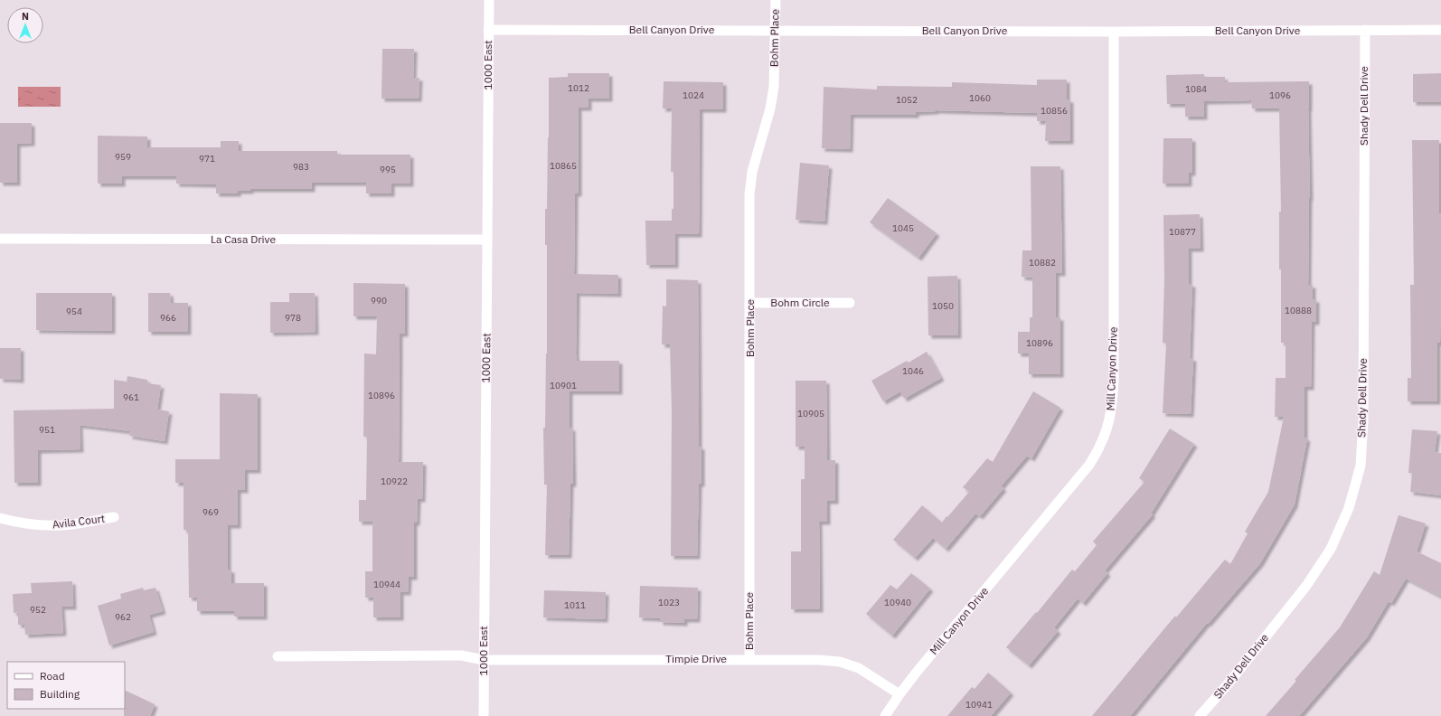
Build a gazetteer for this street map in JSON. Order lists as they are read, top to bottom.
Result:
{
  "streets": {
    "street": [
      "Bell Canyon Drive",
      "Bohm Place",
      "1000 East",
      "Shady Dell Drive",
      "La Casa Drive",
      "Bohm Circle",
      "Mill Canyon Drive",
      "Avila Court",
      "Timpie Drive"
    ]
  },
  "crossings": [
    ["Bell Canyon Drive", "Bohm Place"],
    ["Bell Canyon Drive", "1000 East"],
    ["Bell Canyon Drive", "Shady Dell Drive"],
    ["Bell Canyon Drive", "Mill Canyon Drive"],
    ["Bohm Place", "Bohm Circle"],
    ["Bohm Place", "Timpie Drive"],
    ["1000 East", "La Casa Drive"],
    ["1000 East", "Timpie Drive"],
    ["Mill Canyon Drive", "Timpie Drive"]
  ],
  "house_numbers": [
    "1012",
    "1084",
    "1024",
    "1096",
    "1060",
    "1052",
    "10856",
    "959",
    "971",
    "10865",
    "983",
    "995",
    "1045",
    "10877",
    "10882",
    "990",
    "1050",
    "10888",
    "954",
    "966",
    "978",
    "10896",
    "1046",
    "10901",
    "10896",
    "961",
    "10905",
    "951",
    "10922",
    "969",
    "10944",
    "1023",
    "10940",
    "1011",
    "952",
    "962",
    "10941"
  ],
  "legend": ["Road", "Building"],
  "north": "top"
}
